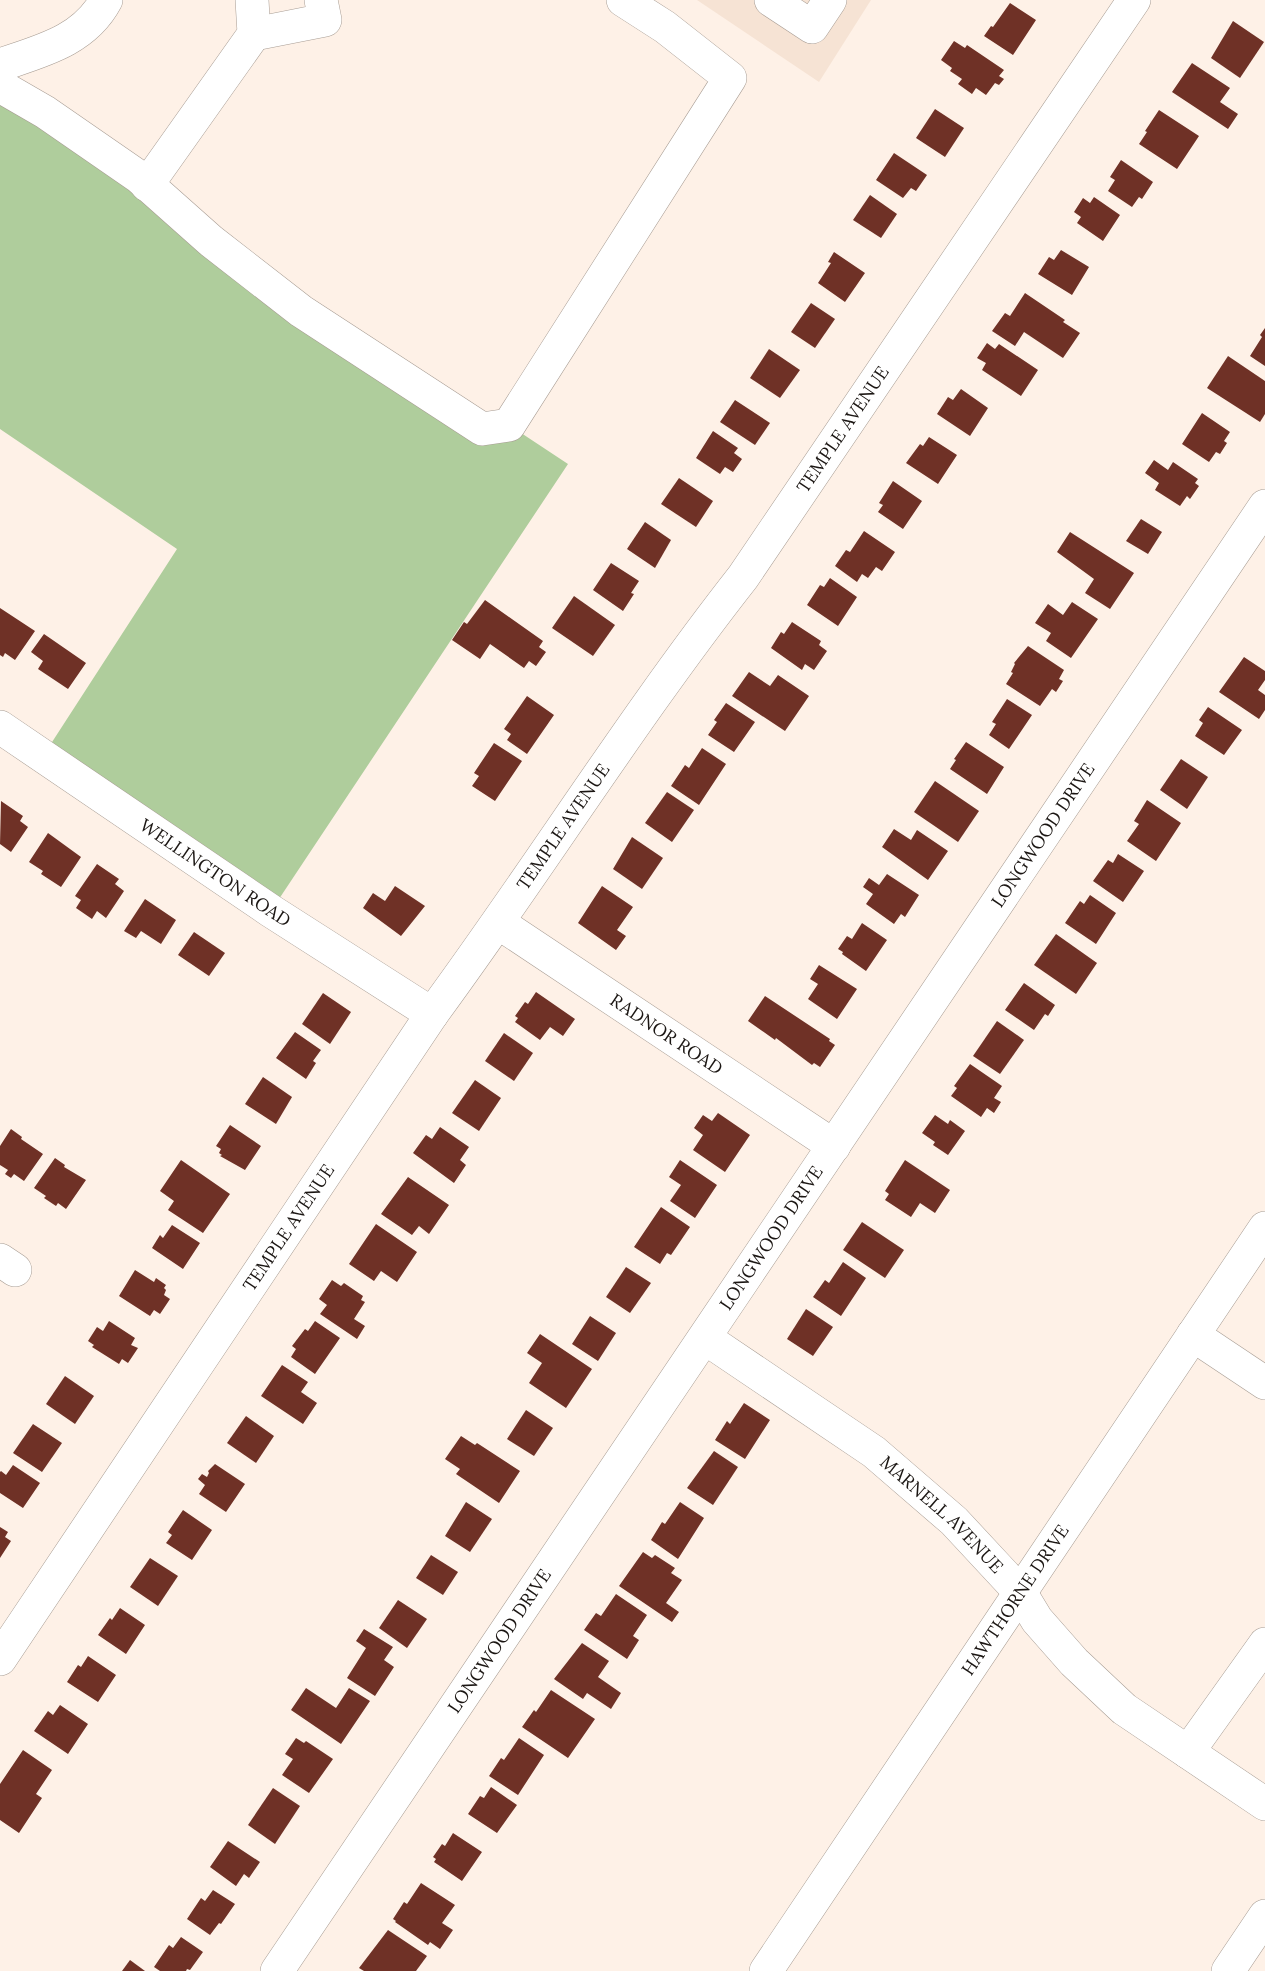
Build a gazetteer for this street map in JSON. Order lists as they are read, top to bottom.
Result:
{
  "streets": {
    "street": [
      "TEMPLE AVENUE",
      "LONGWOOD DRIVE",
      "WELLINGTON ROAD",
      "RADNOR ROAD",
      "MARNELL AVENUE",
      "HAWTHORNE DRIVE"
    ]
  },
  "crossings": [
    ["TEMPLE AVENUE", "WELLINGTON ROAD"],
    ["TEMPLE AVENUE", "RADNOR ROAD"],
    ["LONGWOOD DRIVE", "RADNOR ROAD"],
    ["LONGWOOD DRIVE", "MARNELL AVENUE"],
    ["MARNELL AVENUE", "HAWTHORNE DRIVE"]
  ]
}
